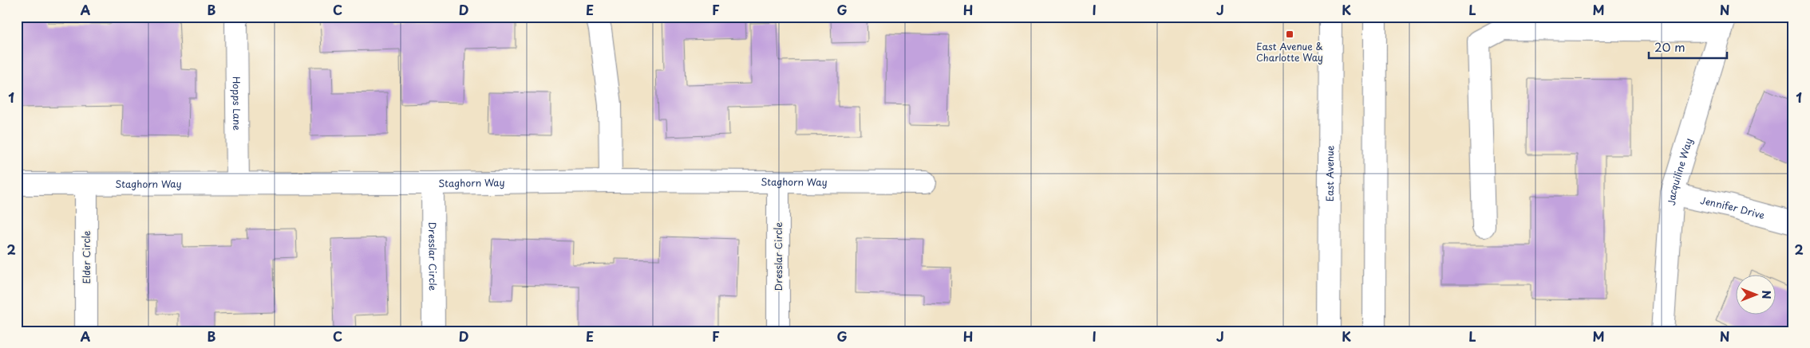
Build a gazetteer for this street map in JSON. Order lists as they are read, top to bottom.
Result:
{
  "streets": {
    "street": [
      "Hopps Lane",
      "Jacquiline Way",
      "East Avenue",
      "Staghorn Way",
      "Jennifer Drive",
      "Dresslar Circle",
      "Elder Circle"
    ]
  },
  "crossings": [
    ["Hopps Lane", "Staghorn Way"],
    ["Jacquiline Way", "Jennifer Drive"],
    ["Staghorn Way", "Dresslar Circle"],
    ["Staghorn Way", "Elder Circle"]
  ],
  "places": {
    "transit": ["East Avenue & Charlotte Way"]
  },
  "scale_bar": "20 m",
  "north": "right",
  "grid": {
    "columns": [
      "A",
      "B",
      "C",
      "D",
      "E",
      "F",
      "G",
      "H",
      "I",
      "J",
      "K",
      "L",
      "M",
      "N"
    ],
    "rows": ["1", "2"]
  }
}
